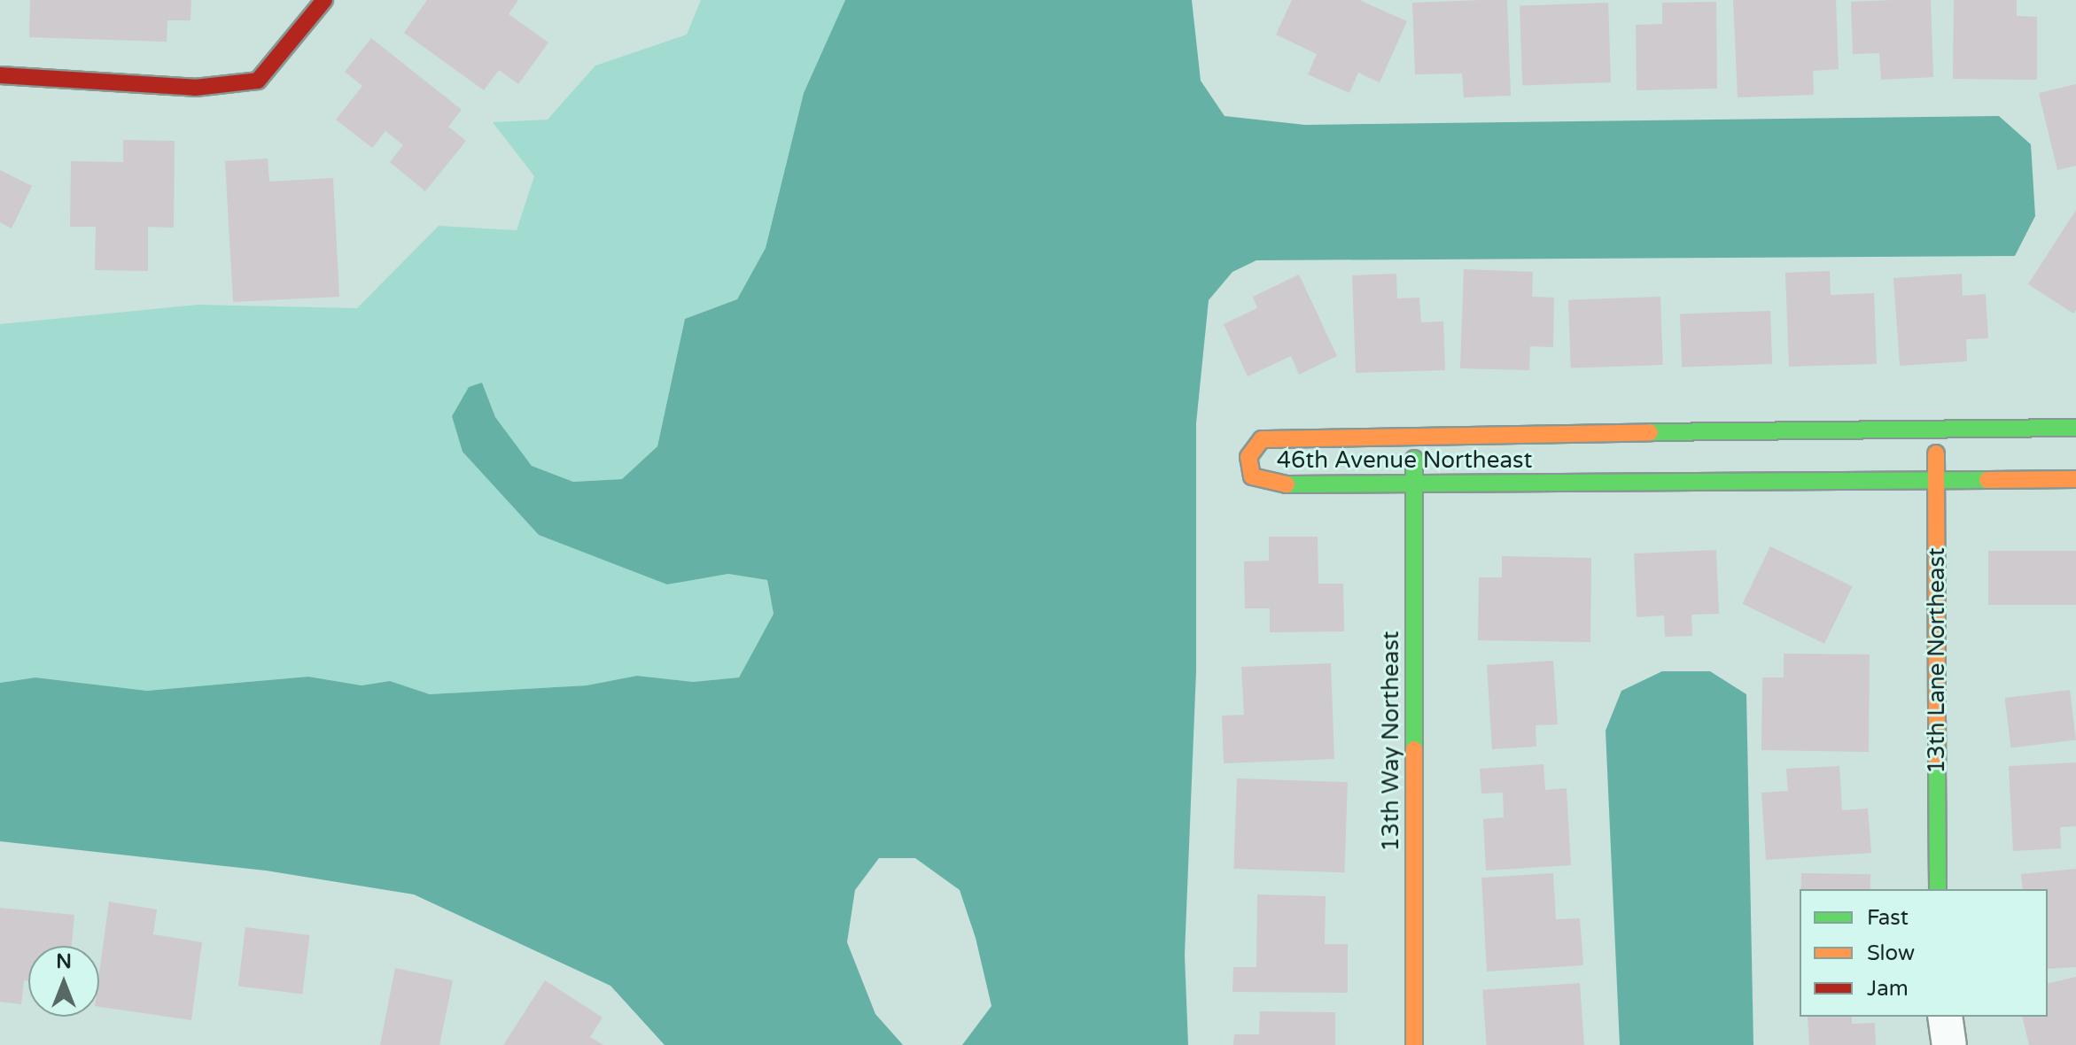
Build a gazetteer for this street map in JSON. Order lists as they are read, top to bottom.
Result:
{
  "streets": {
    "street": ["46th Avenue Northeast", "13th Lane Northeast", "13th Way Northeast"]
  },
  "crossings": [
    ["46th Avenue Northeast", "13th Lane Northeast"],
    ["46th Avenue Northeast", "13th Way Northeast"]
  ],
  "legend": ["Fast", "Slow", "Jam"],
  "north": "top"
}
